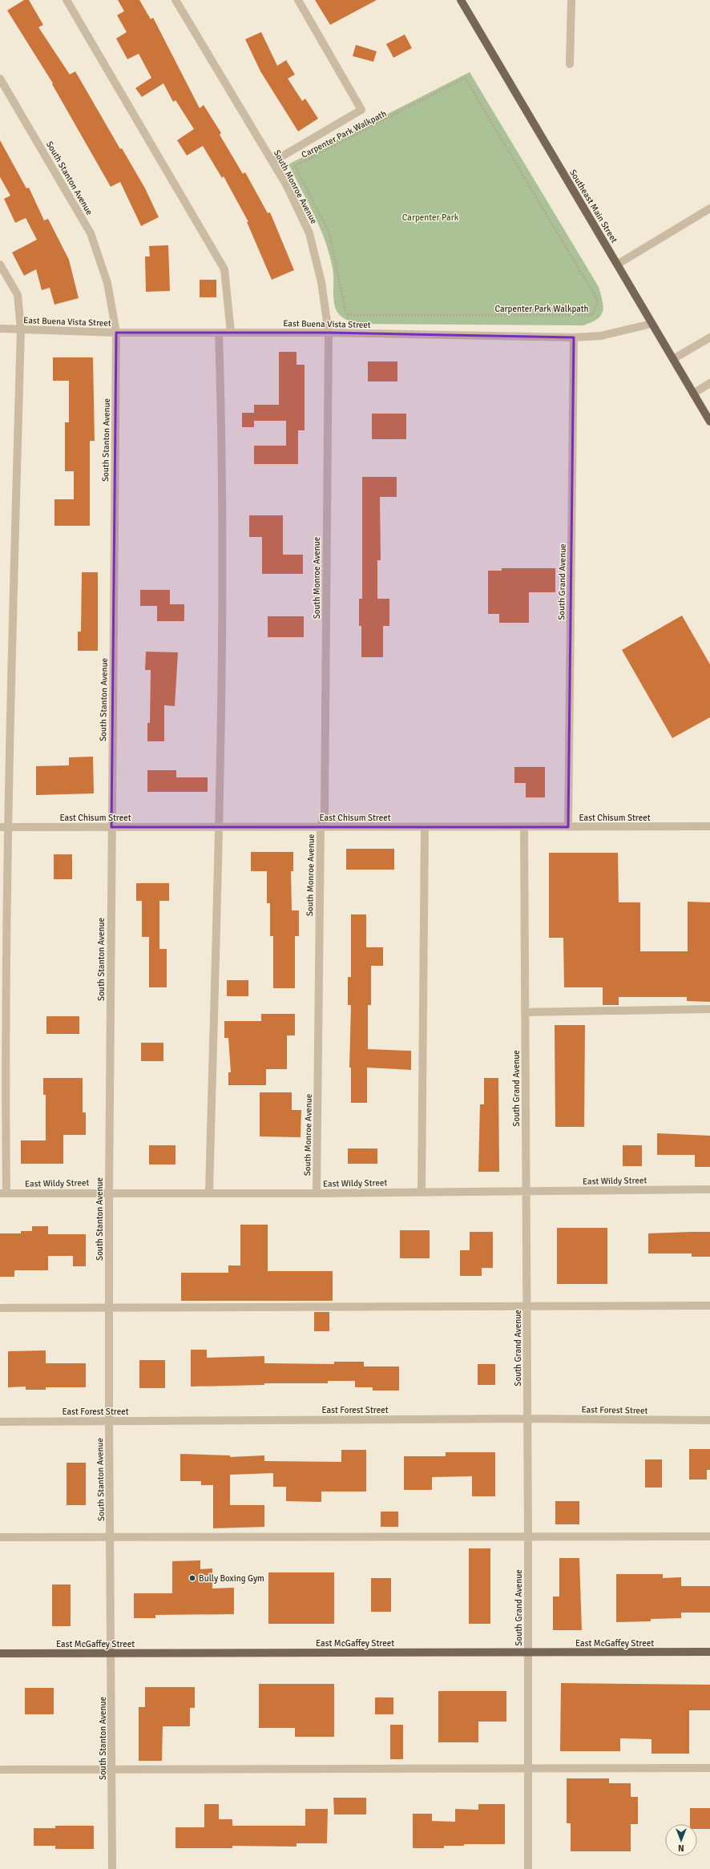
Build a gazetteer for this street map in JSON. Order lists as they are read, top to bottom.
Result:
{
  "streets": {
    "main road": ["Southeast Main Street", "East McGaffey Street"],
    "street": [
      "South Stanton Avenue",
      "South Monroe Avenue",
      "East Buena Vista Street",
      "South Grand Avenue",
      "East Chisum Street",
      "East Wildy Street",
      "East Forest Street"
    ],
    "path": ["Carpenter Park Walkpath"]
  },
  "crossings": [
    ["South Stanton Avenue", "East Buena Vista Street"],
    ["South Stanton Avenue", "East Chisum Street"],
    ["South Stanton Avenue", "East Wildy Street"],
    ["South Stanton Avenue", "East Forest Street"],
    ["South Stanton Avenue", "East McGaffey Street"],
    ["South Monroe Avenue", "East Buena Vista Street"],
    ["South Monroe Avenue", "East Chisum Street"],
    ["South Monroe Avenue", "East Wildy Street"],
    ["Southeast Main Street", "East Buena Vista Street"],
    ["East Buena Vista Street", "South Grand Avenue"],
    ["South Grand Avenue", "East Chisum Street"],
    ["South Grand Avenue", "East Wildy Street"],
    ["South Grand Avenue", "East Forest Street"],
    ["South Grand Avenue", "East McGaffey Street"]
  ],
  "parks": ["Carpenter Park"],
  "places": ["Bully Boxing Gym"],
  "north": "bottom"
}
